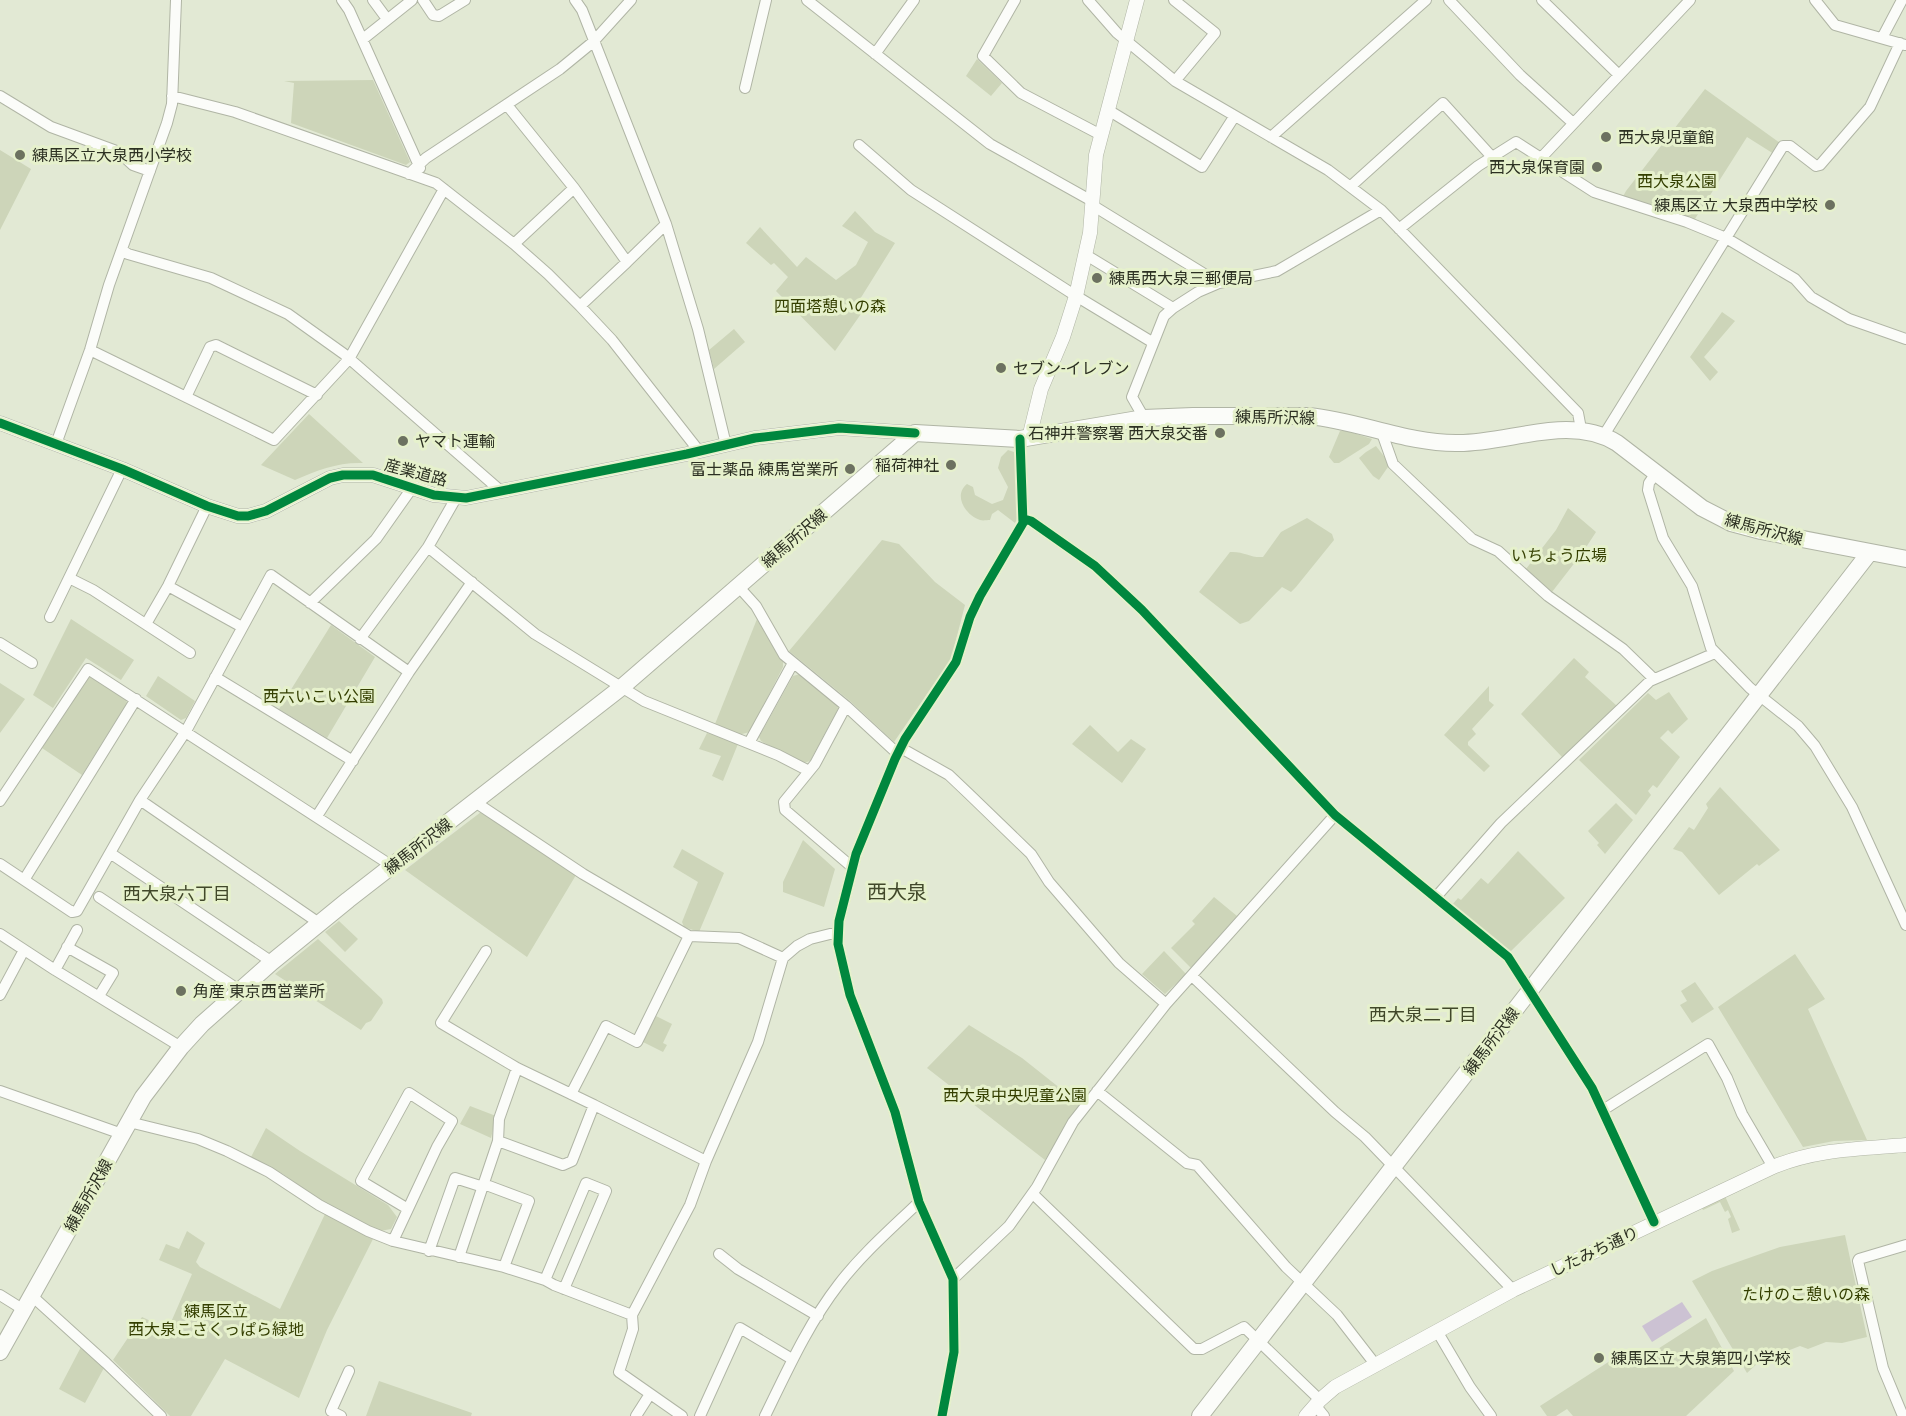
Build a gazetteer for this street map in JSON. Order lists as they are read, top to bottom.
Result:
{
  "streets": {
    "main road": ["練馬所沢線"],
    "street": ["産業道路", "したみち通り"]
  },
  "crossings": [
    ["練馬所沢線", "産業道路"]
  ],
  "districts": ["西大泉", "西大泉六丁目", "西大泉二丁目"],
  "parks": [
    "西大泉公園",
    "四面塔憩いの森",
    "いちょう広場",
    "西六いこい公園",
    "西大泉中央児童公園",
    "たけのこ憩いの森",
    "練馬区立 西大泉こさくっぱら緑地"
  ],
  "places": [
    "西大泉児童館",
    "練馬区立大泉西小学校",
    "西大泉保育園",
    "練馬区立 大泉西中学校",
    "練馬西大泉三郵便局",
    "セブン-イレブン",
    "石神井警察署 西大泉交番",
    "ヤマト運輸",
    "稲荷神社",
    "富士薬品 練馬営業所",
    "角産 東京西営業所",
    "練馬区立 大泉第四小学校"
  ]
}
